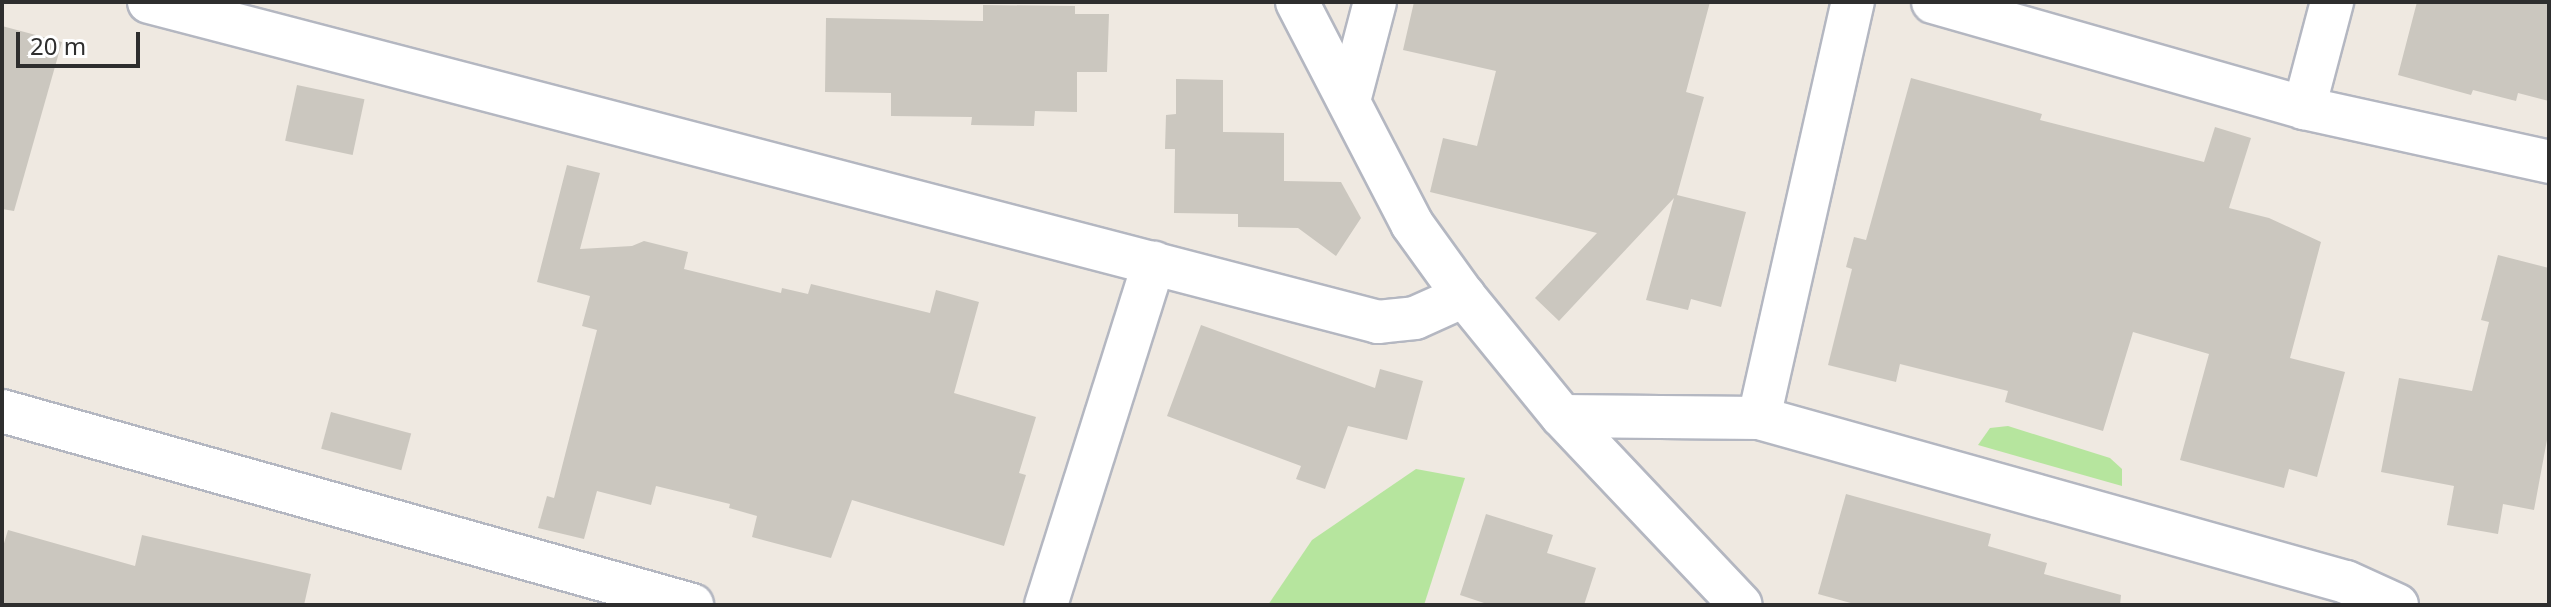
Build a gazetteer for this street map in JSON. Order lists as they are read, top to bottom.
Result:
{
  "scale_bar": "20 m"
}
